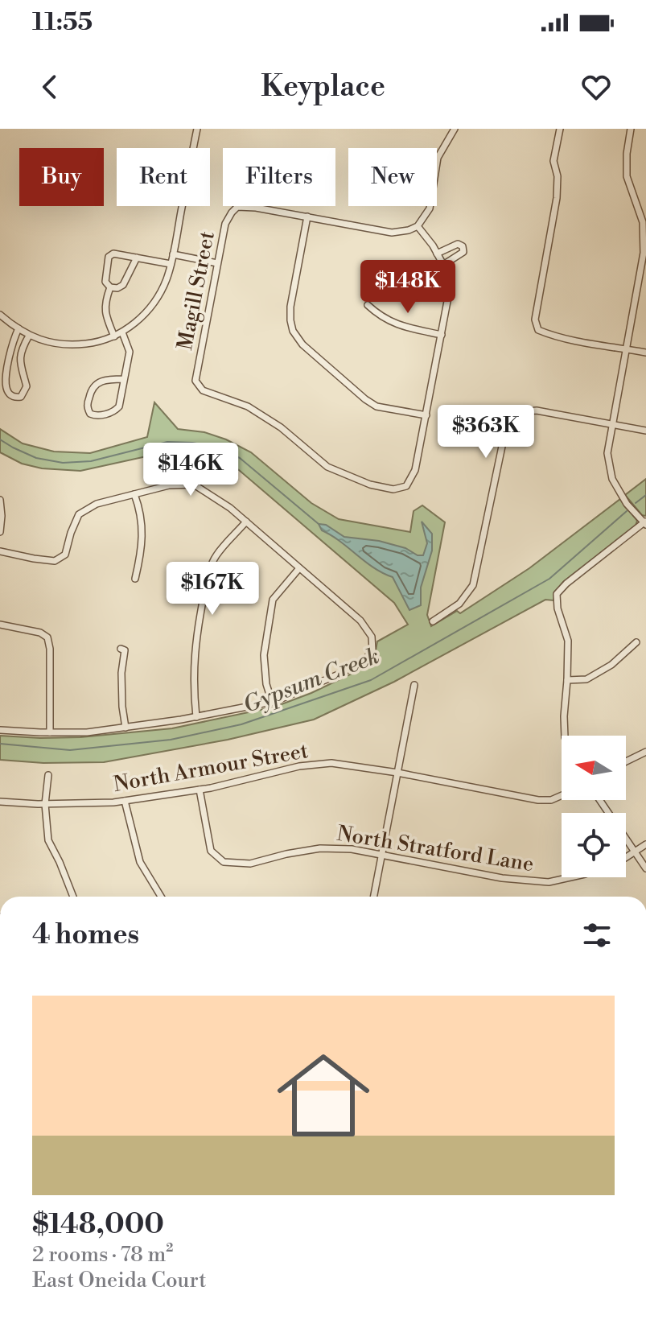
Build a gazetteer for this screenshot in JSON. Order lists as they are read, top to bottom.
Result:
{
  "streets": {
    "street": ["Magill Street", "North Armour Street", "North Stratford Lane"]
  },
  "crossings": [
    ["North Armour Street", "North Stratford Lane"]
  ],
  "water": ["Gypsum Creek"],
  "north": "left",
  "page": {
    "status": "11:55",
    "header": "Keyplace",
    "chip": [
      "Buy",
      "Rent",
      "Filters",
      "New"
    ],
    "price": [
      "$148K",
      "$363K",
      "$146K",
      "$167K"
    ],
    "heading": "4 homes",
    "list": [
      {
        "name": "$148,000",
        "note": "2 rooms · 78 m² · East Oneida Court"
      }
    ]
  }
}
